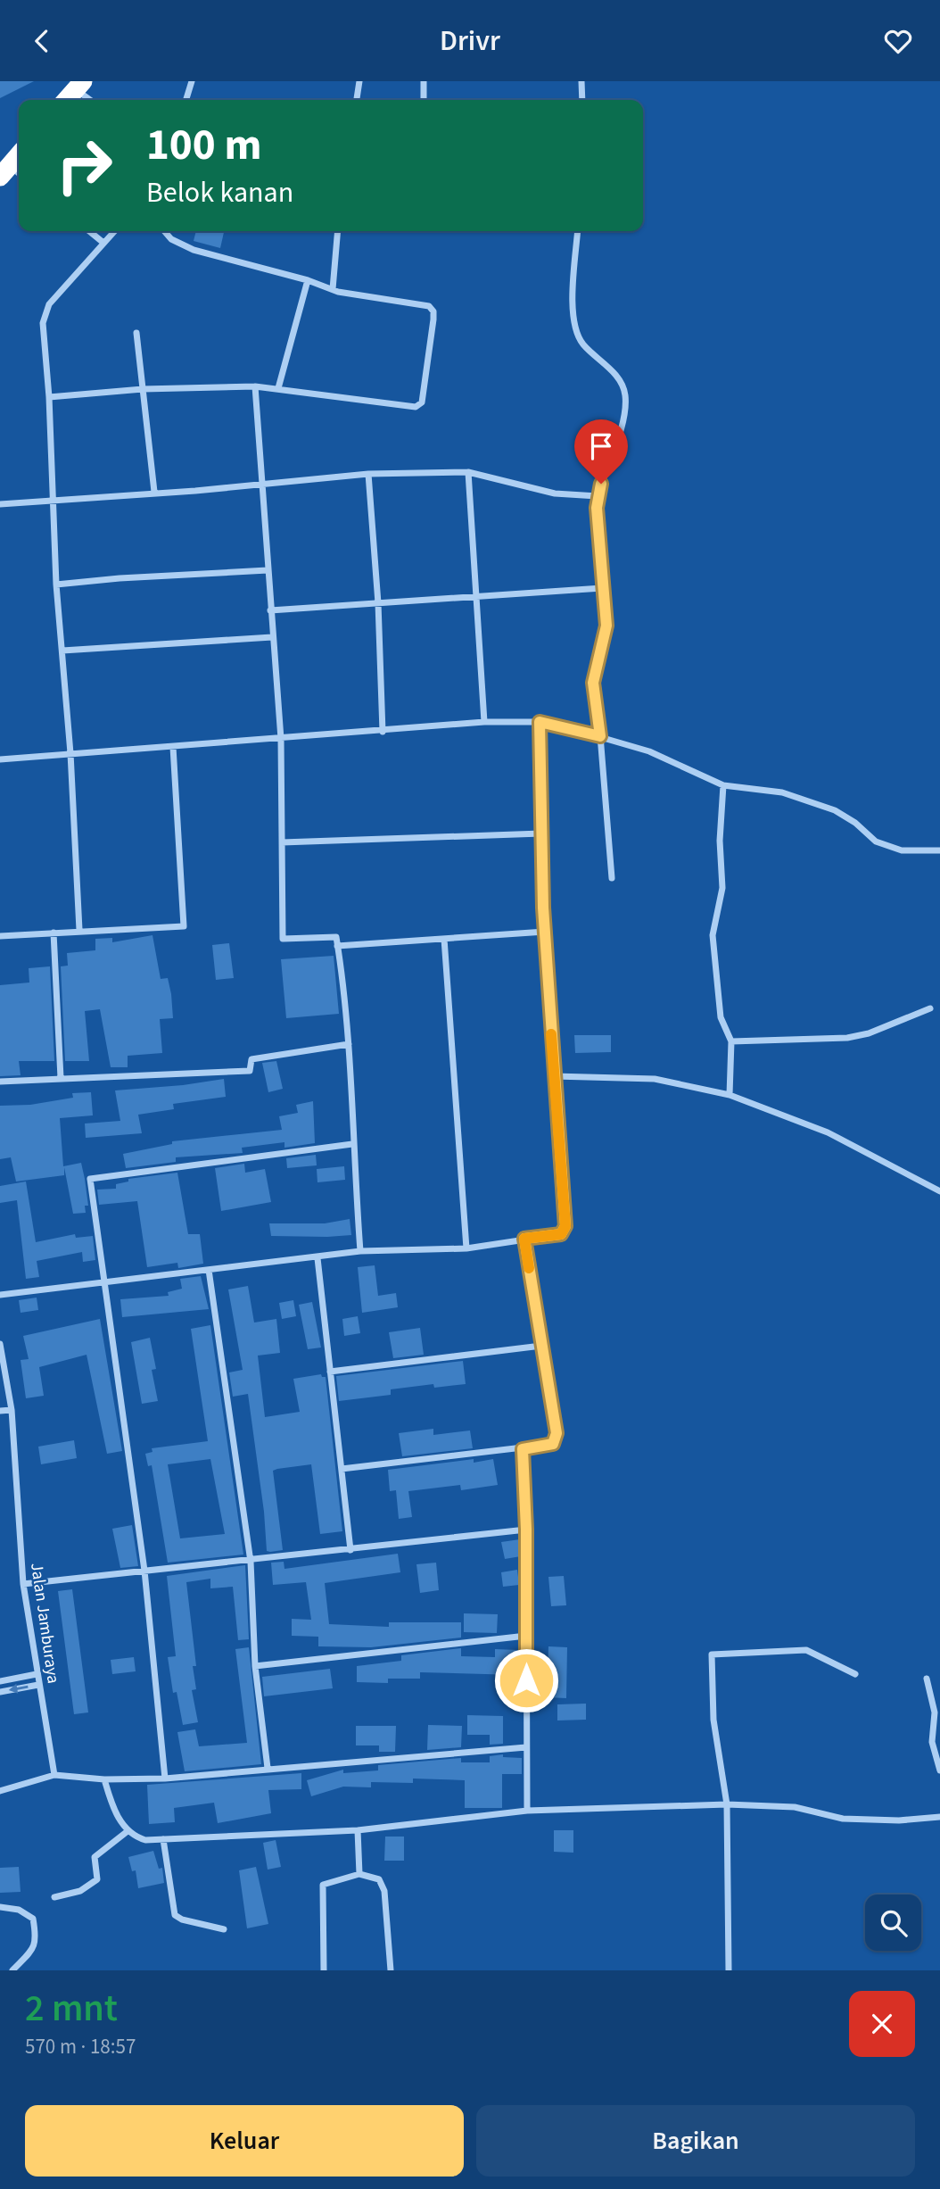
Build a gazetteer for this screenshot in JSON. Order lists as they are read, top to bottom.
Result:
{
  "streets": {
    "street": ["Jalan Jamburaya"]
  },
  "page": {
    "header": "Drivr",
    "turn": ["100 m", "Belok kanan"],
    "heading": ["2 mnt", "570 m · 18:57"],
    "buttons": ["Keluar", "Bagikan"]
  }
}
